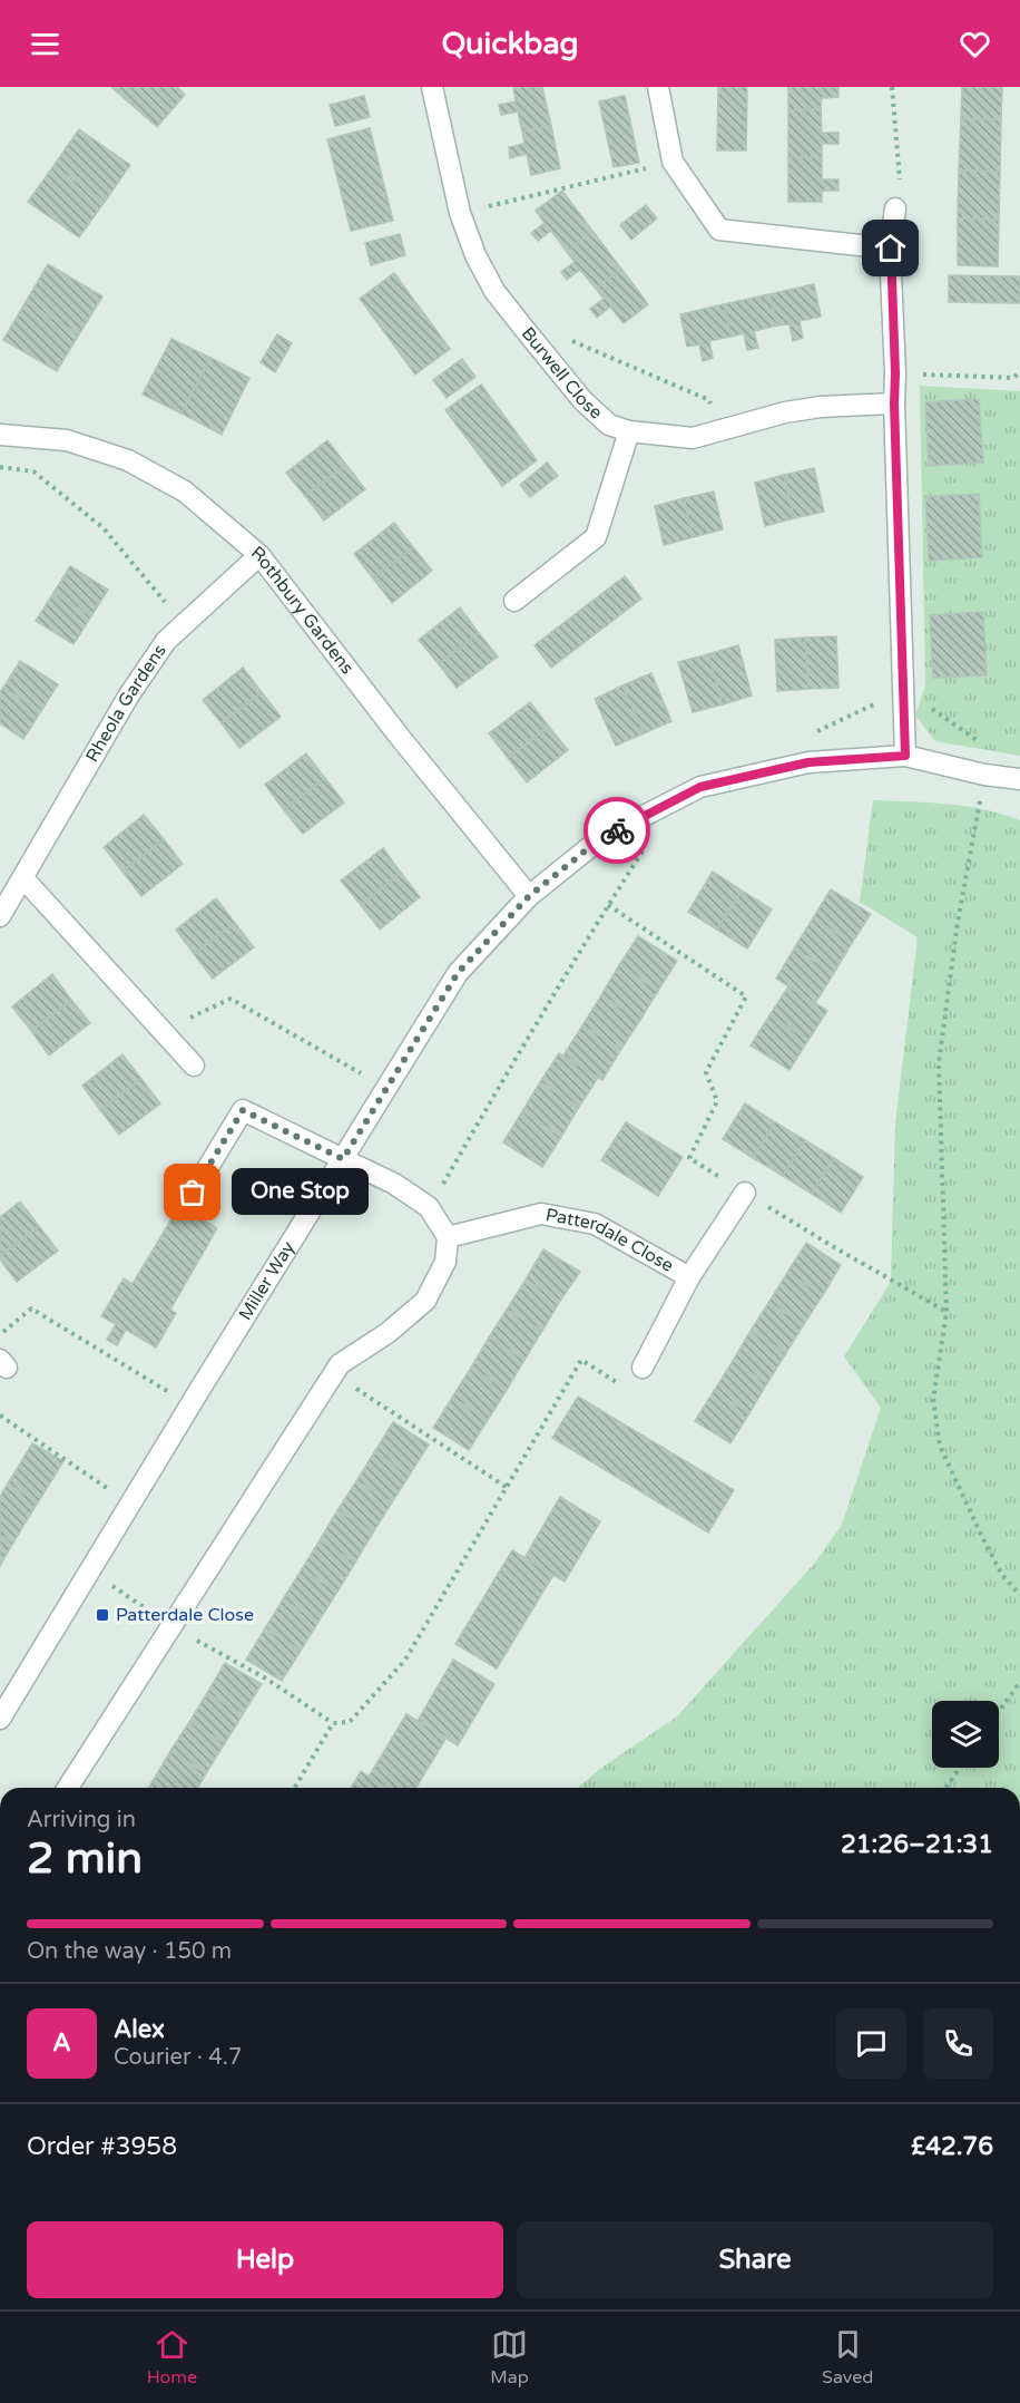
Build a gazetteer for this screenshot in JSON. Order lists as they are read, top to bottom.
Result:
{
  "streets": {
    "street": [
      "Burwell Close",
      "Rothbury Gardens",
      "Rheola Gardens",
      "Patterdale Close",
      "Miller Way"
    ]
  },
  "crossings": [
    ["Rothbury Gardens", "Rheola Gardens"],
    ["Rothbury Gardens", "Miller Way"]
  ],
  "places": {
    "other": ["One Stop"],
    "transit": ["Patterdale Close"]
  },
  "page": {
    "header": "Quickbag",
    "bubble": "One Stop",
    "heading": ["2 min", "Arriving in", "21:26–21:31"],
    "panel": [
      "Alex",
      "Courier · 4.7",
      "Order #3958",
      "£42.76"
    ],
    "bar": "On the way · 150 m",
    "round": "A",
    "buttons": ["Help", "Share"],
    "tabs": ["Home", "Map", "Saved"]
  }
}
